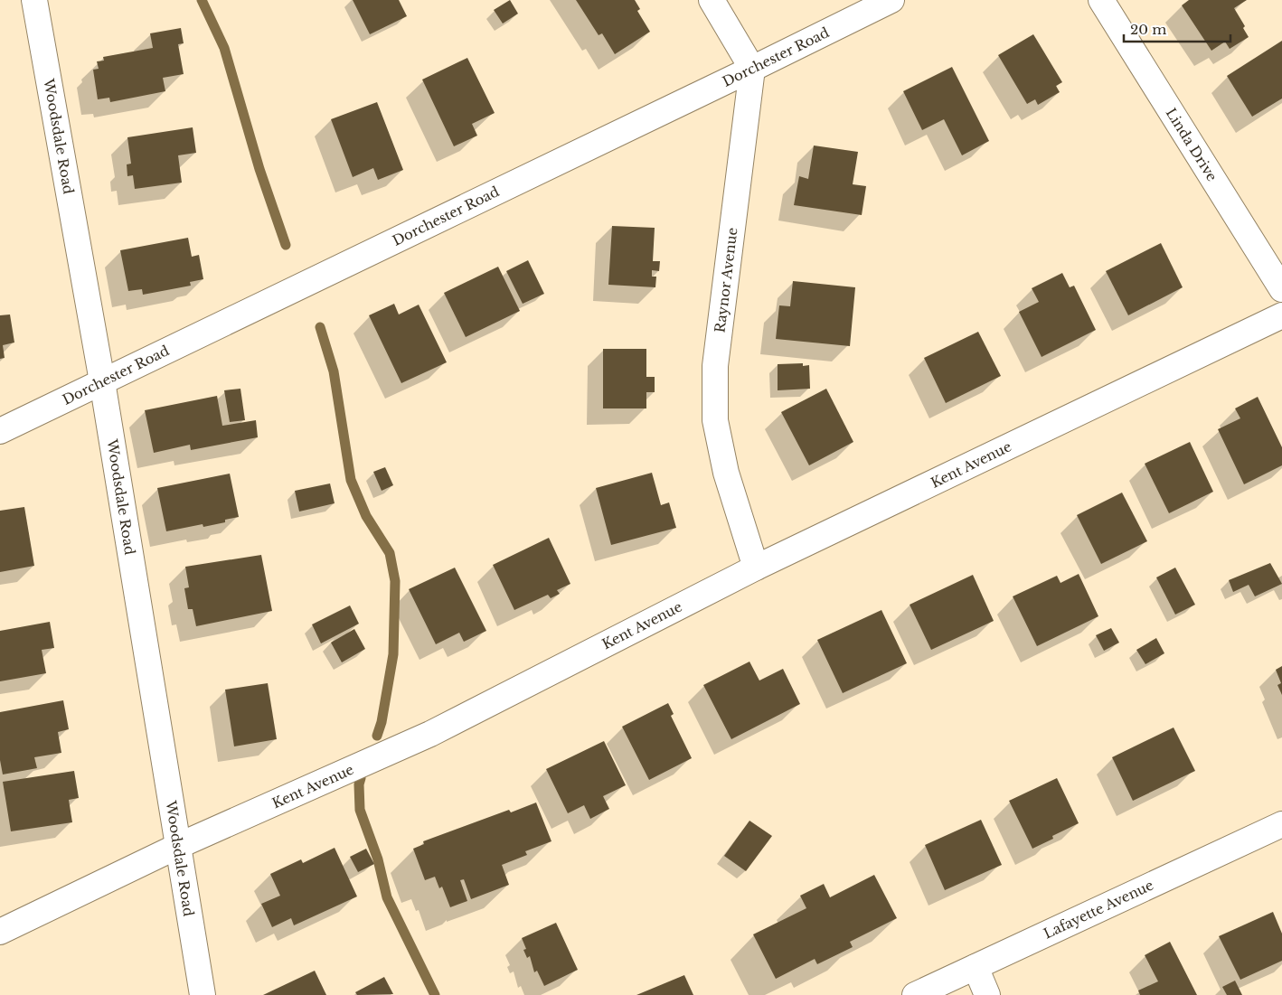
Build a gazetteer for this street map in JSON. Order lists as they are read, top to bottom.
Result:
{
  "streets": {
    "street": [
      "Dorchester Road",
      "Woodsdale Road",
      "Linda Drive",
      "Raynor Avenue",
      "Kent Avenue",
      "Lafayette Avenue"
    ]
  },
  "crossings": [
    ["Dorchester Road", "Woodsdale Road"],
    ["Dorchester Road", "Raynor Avenue"],
    ["Woodsdale Road", "Kent Avenue"],
    ["Raynor Avenue", "Kent Avenue"]
  ],
  "scale_bar": "20 m"
}
